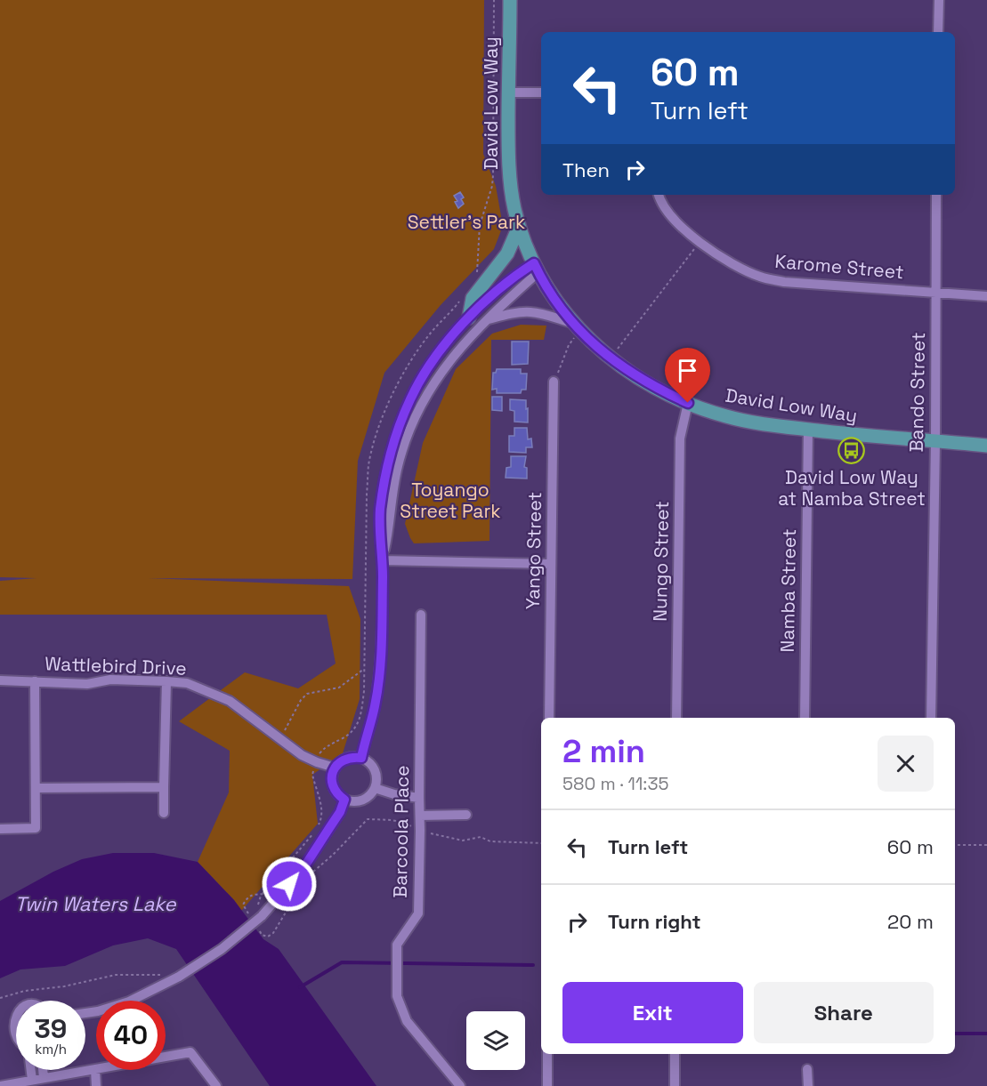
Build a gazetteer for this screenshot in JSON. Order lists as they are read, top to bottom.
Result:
{
  "streets": {
    "main road": ["David Low Way"],
    "street": [
      "Karome Street",
      "Bando Street",
      "Yango Street",
      "Nungo Street",
      "Namba Street",
      "Wattlebird Drive",
      "Barcoola Place"
    ]
  },
  "crossings": [
    ["David Low Way", "Bando Street"],
    ["David Low Way", "Nungo Street"],
    ["David Low Way", "Namba Street"],
    ["Karome Street", "Bando Street"]
  ],
  "water": ["Twin Waters Lake"],
  "parks": ["Settler's Park", "Toyango Street Park"],
  "places": {
    "bus stop": ["David Low Way at Namba Street"]
  },
  "page": {
    "turn": ["60 m", "Turn left"],
    "then": "Then",
    "heading": ["2 min", "580 m · 11:35"],
    "list": [
      {
        "name": "Turn left",
        "value": "60 m"
      },
      {
        "name": "Turn right",
        "value": "20 m"
      }
    ],
    "buttons": ["Exit", "Share"],
    "speed": "39 km/h",
    "limit": "40"
  }
}
